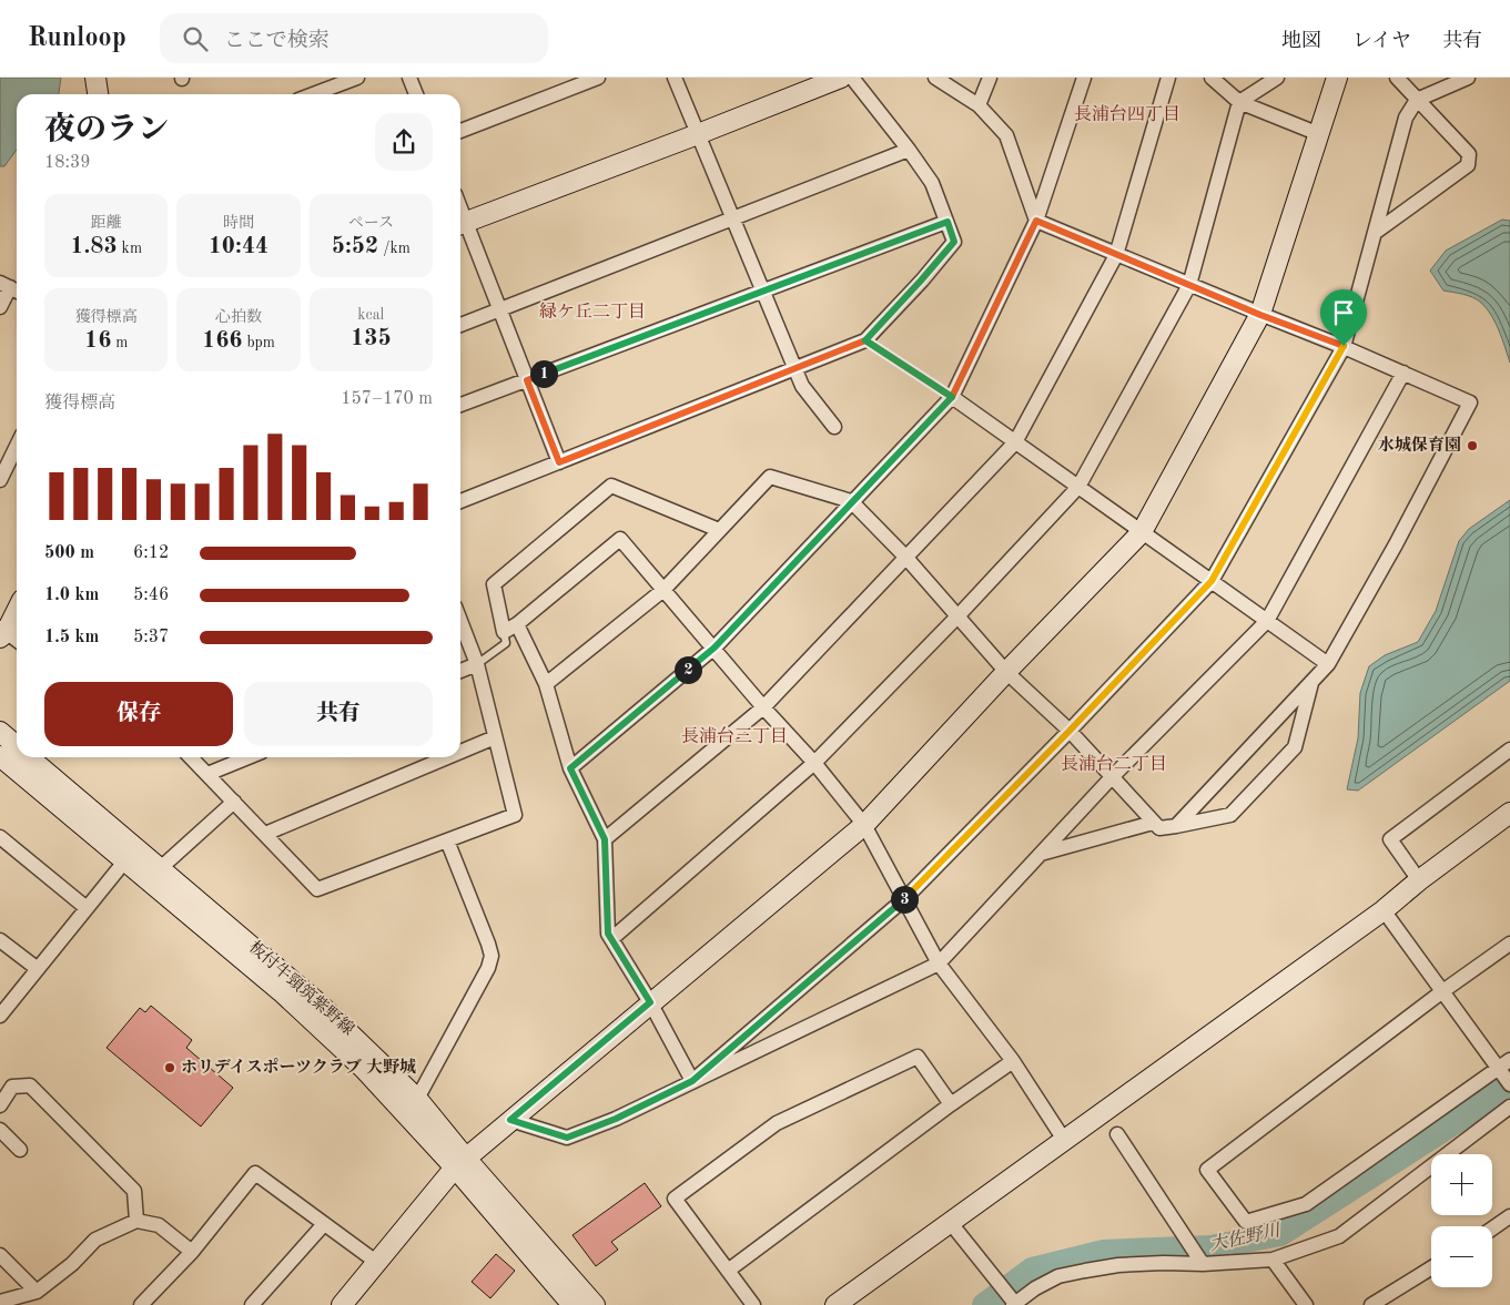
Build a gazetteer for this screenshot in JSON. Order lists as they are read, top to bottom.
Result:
{
  "streets": {
    "street": ["板付牛頸筑紫野線"]
  },
  "districts": [
    "長浦台四丁目",
    "緑ケ丘二丁目",
    "長浦台三丁目",
    "長浦台二丁目"
  ],
  "water": ["大佐野川"],
  "places": ["水城保育園", "ホリデイスポーツクラブ 大野城"],
  "page": {
    "header": "Runloop",
    "search": "ここで検索",
    "nav": ["地図", "レイヤ", "共有"],
    "heading": ["夜のラン", "18:39"],
    "stats": [
      ["距離", "1.83 km"],
      ["時間", "10:44"],
      ["ペース", "5:52 /km"],
      ["獲得標高", "16 m"],
      ["心拍数", "166 bpm"],
      ["kcal", "135"]
    ],
    "pins": ["1", "2", "3"],
    "chart": ["獲得標高", "157–170 m"],
    "list": [
      {
        "name": "500 m",
        "note": "6:12"
      },
      {
        "name": "1.0 km",
        "note": "5:46"
      },
      {
        "name": "1.5 km",
        "note": "5:37"
      }
    ],
    "buttons": ["保存", "共有"],
    "map_buttons": ["+", "−"]
  }
}
